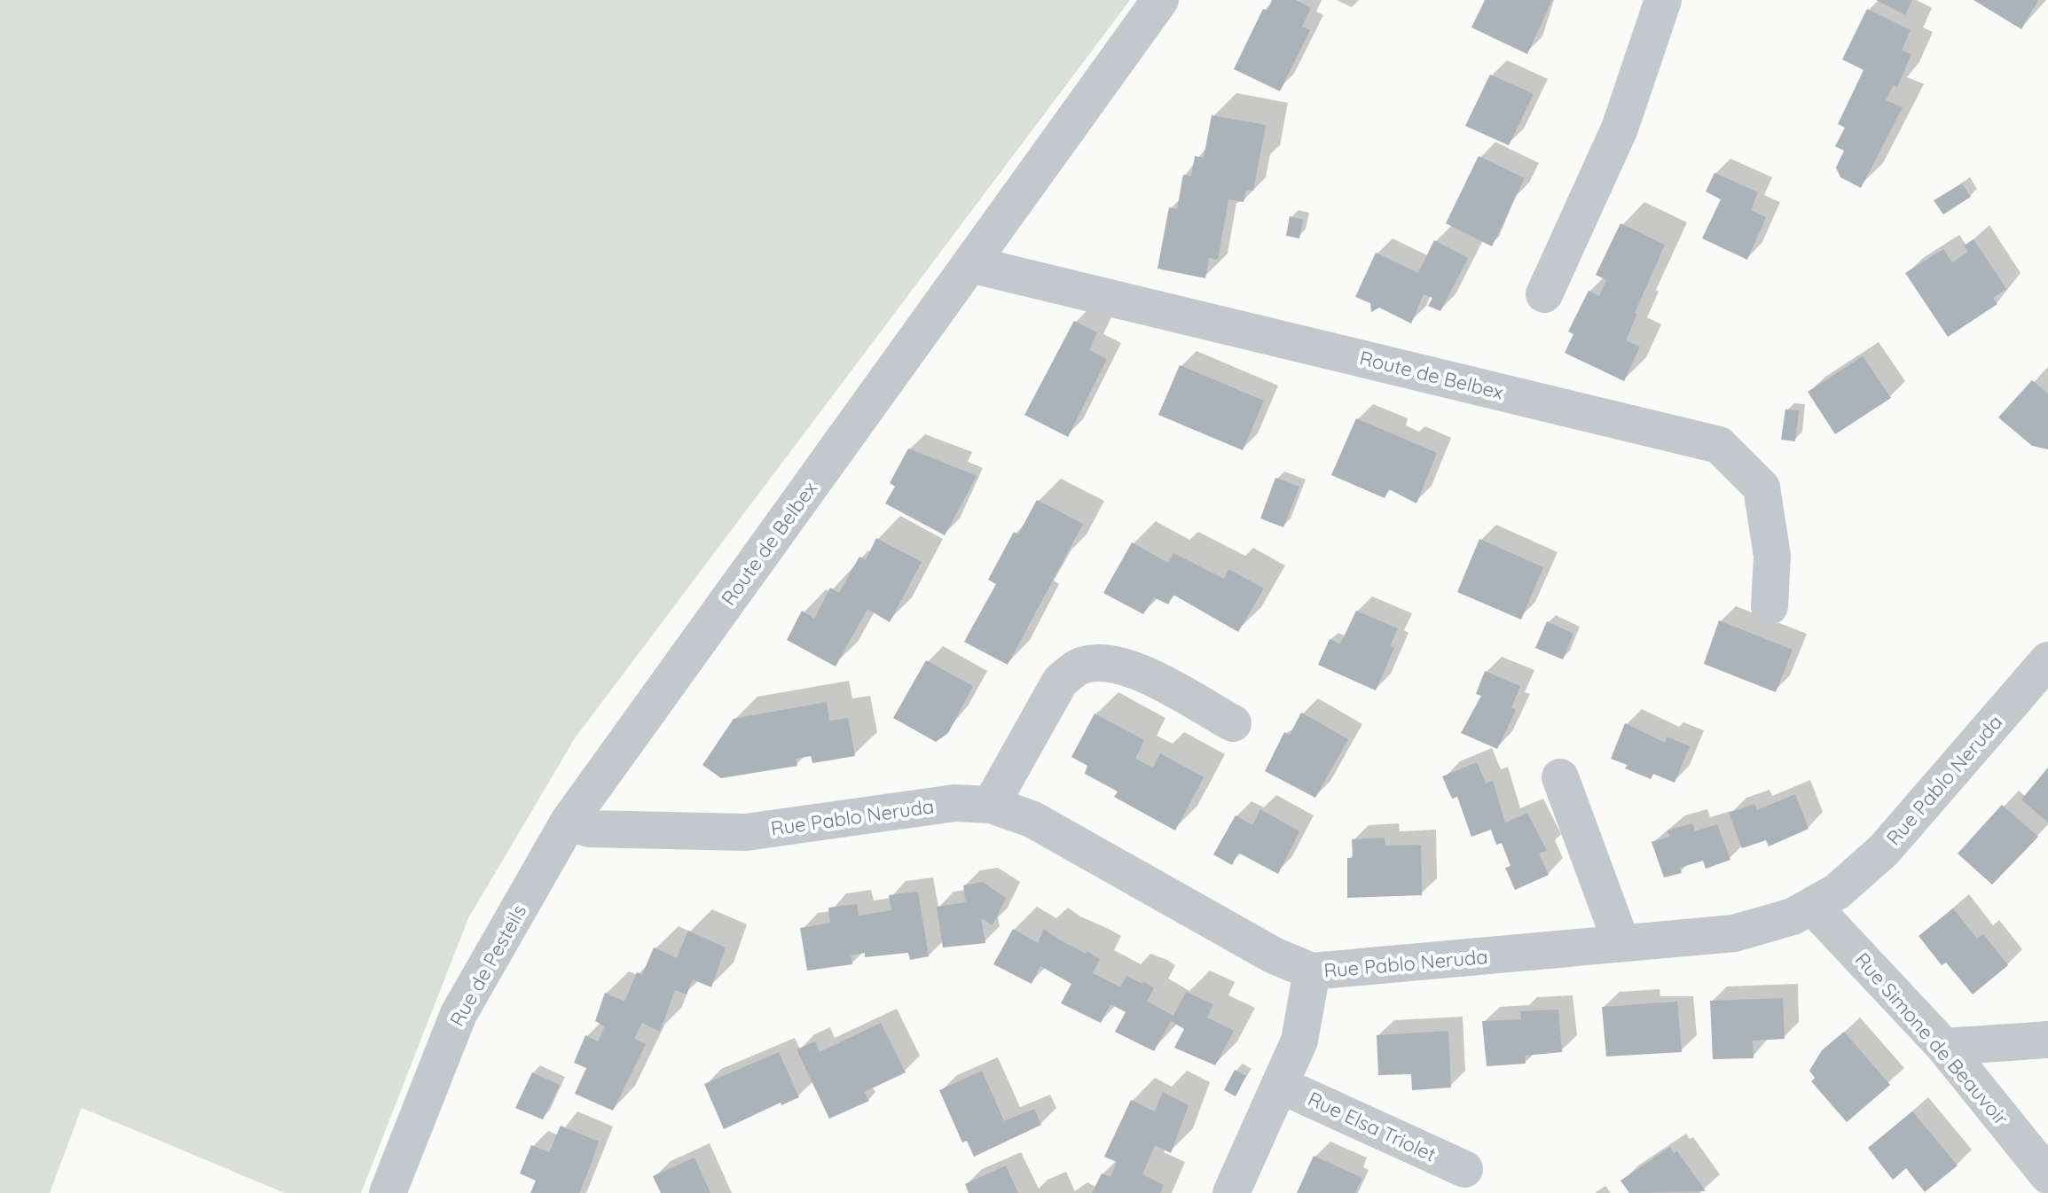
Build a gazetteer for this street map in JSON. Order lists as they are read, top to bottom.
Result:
{
  "streets": {
    "street": [
      "Route de Belbex",
      "Rue Pablo Neruda",
      "Rue de Pesteils",
      "Rue Simone de Beauvoir",
      "Rue Elsa Triolet"
    ]
  },
  "crossings": [
    ["Route de Belbex", "Rue Pablo Neruda"],
    ["Route de Belbex", "Rue de Pesteils"],
    ["Rue Pablo Neruda", "Rue de Pesteils"],
    ["Rue Pablo Neruda", "Rue Simone de Beauvoir"]
  ]
}
